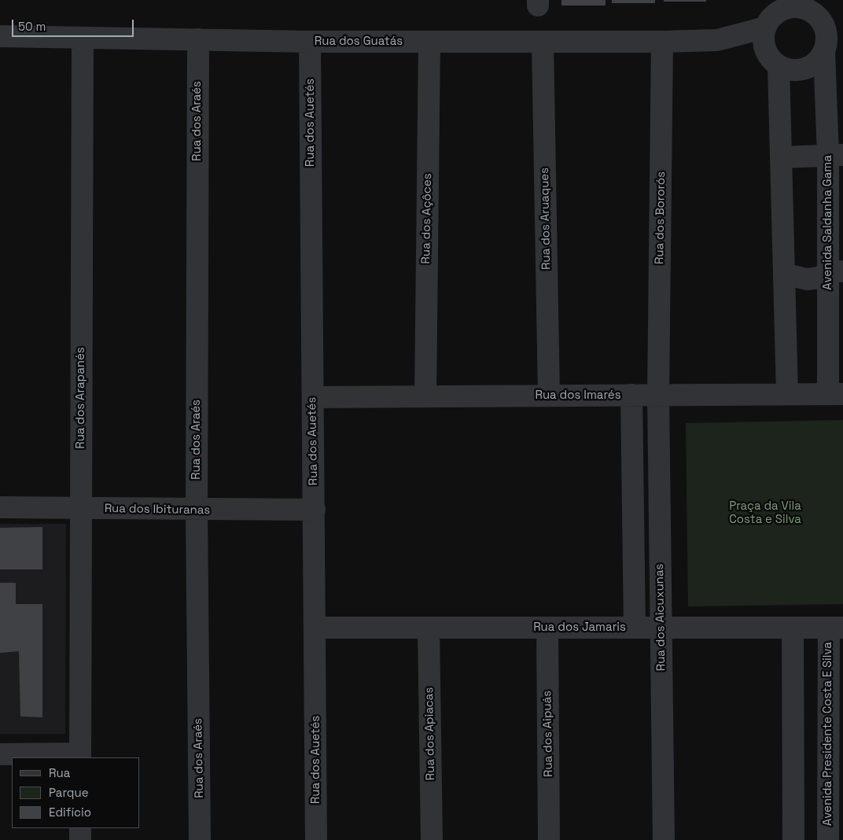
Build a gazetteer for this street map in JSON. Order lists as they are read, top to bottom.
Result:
{
  "streets": {
    "street": [
      "Rua dos Guatás",
      "Rua dos Araés",
      "Rua dos Auetés",
      "Rua dos Bororós",
      "Rua dos Açôces",
      "Rua dos Aruaques",
      "Avenida Saldanha Gama",
      "Rua dos Imarés",
      "Rua dos Arapanés",
      "Rua dos Ibituranas",
      "Rua dos Aicuxunas",
      "Rua dos Jamaris",
      "Rua dos Apiacas",
      "Rua dos Aipuás",
      "Avenida Presidente Costa E Silva"
    ]
  },
  "crossings": [
    ["Rua dos Guatás", "Rua dos Araés"],
    ["Rua dos Guatás", "Rua dos Auetés"],
    ["Rua dos Guatás", "Rua dos Bororós"],
    ["Rua dos Guatás", "Rua dos Açôces"],
    ["Rua dos Guatás", "Rua dos Aruaques"],
    ["Rua dos Guatás", "Avenida Saldanha Gama"],
    ["Rua dos Guatás", "Rua dos Arapanés"],
    ["Rua dos Araés", "Rua dos Ibituranas"],
    ["Rua dos Auetés", "Rua dos Imarés"],
    ["Rua dos Auetés", "Rua dos Ibituranas"],
    ["Rua dos Auetés", "Rua dos Jamaris"],
    ["Rua dos Bororós", "Rua dos Imarés"],
    ["Rua dos Bororós", "Rua dos Aicuxunas"],
    ["Rua dos Açôces", "Rua dos Imarés"],
    ["Rua dos Aruaques", "Rua dos Imarés"],
    ["Avenida Saldanha Gama", "Rua dos Imarés"],
    ["Rua dos Imarés", "Rua dos Aicuxunas"],
    ["Rua dos Arapanés", "Rua dos Ibituranas"],
    ["Rua dos Aicuxunas", "Rua dos Jamaris"],
    ["Rua dos Jamaris", "Rua dos Apiacas"],
    ["Rua dos Jamaris", "Rua dos Aipuás"],
    ["Rua dos Jamaris", "Avenida Presidente Costa E Silva"]
  ],
  "parks": ["Praça da Vila Costa e Silva"],
  "legend": ["Rua", "Parque", "Edifício"],
  "scale_bar": "50 m"
}
